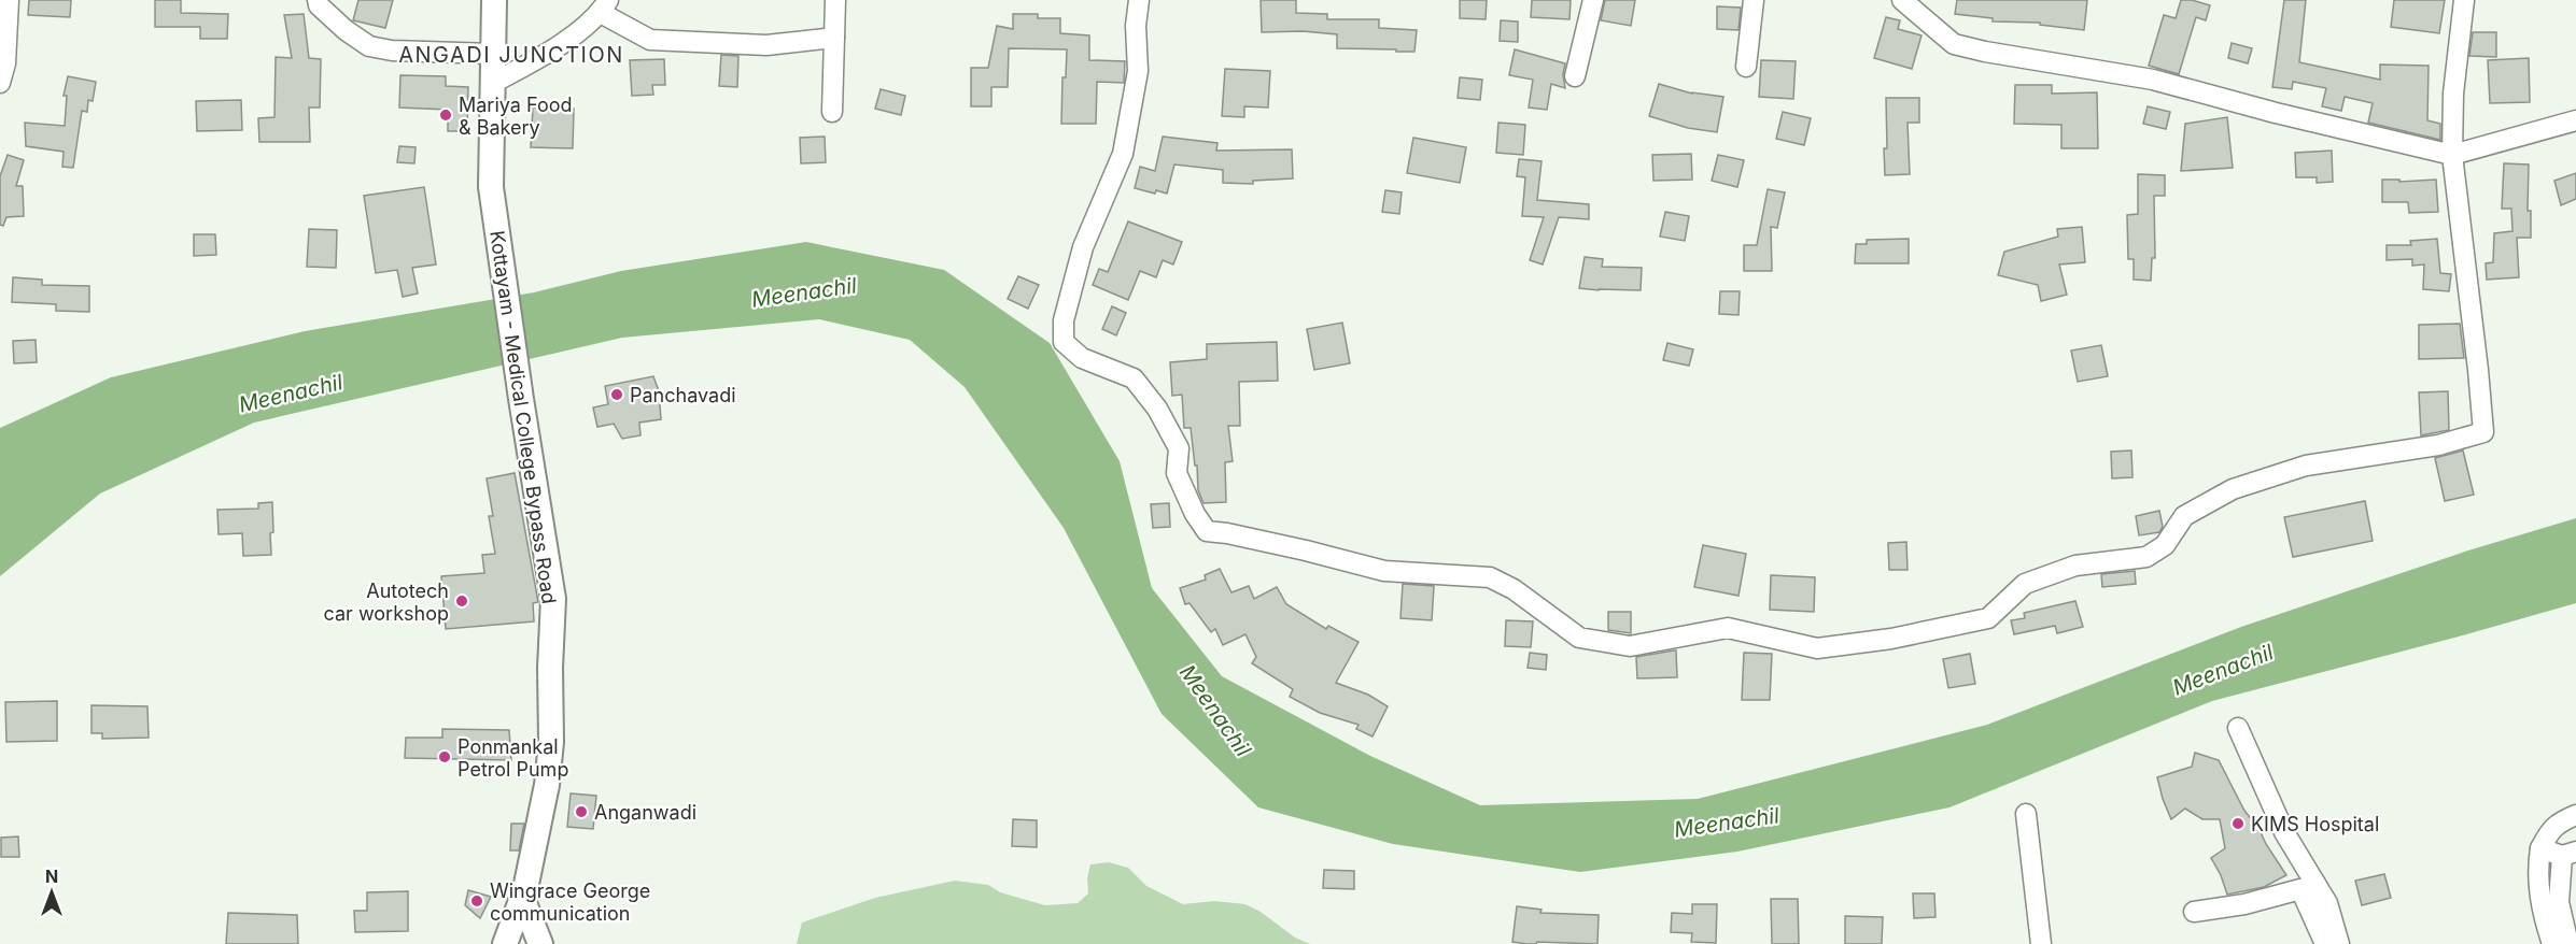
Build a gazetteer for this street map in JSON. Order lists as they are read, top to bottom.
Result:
{
  "streets": {
    "main road": ["Kottayam - Medical College Bypass Road"]
  },
  "districts": ["ANGADI JUNCTION"],
  "water": ["Meenachil"],
  "places": [
    "Mariya Food & Bakery",
    "Panchavadi",
    "Autotech car workshop",
    "Ponmankal Petrol Pump",
    "Anganwadi",
    "KIMS Hospital",
    "Wingrace George communication"
  ],
  "north": "top"
}
